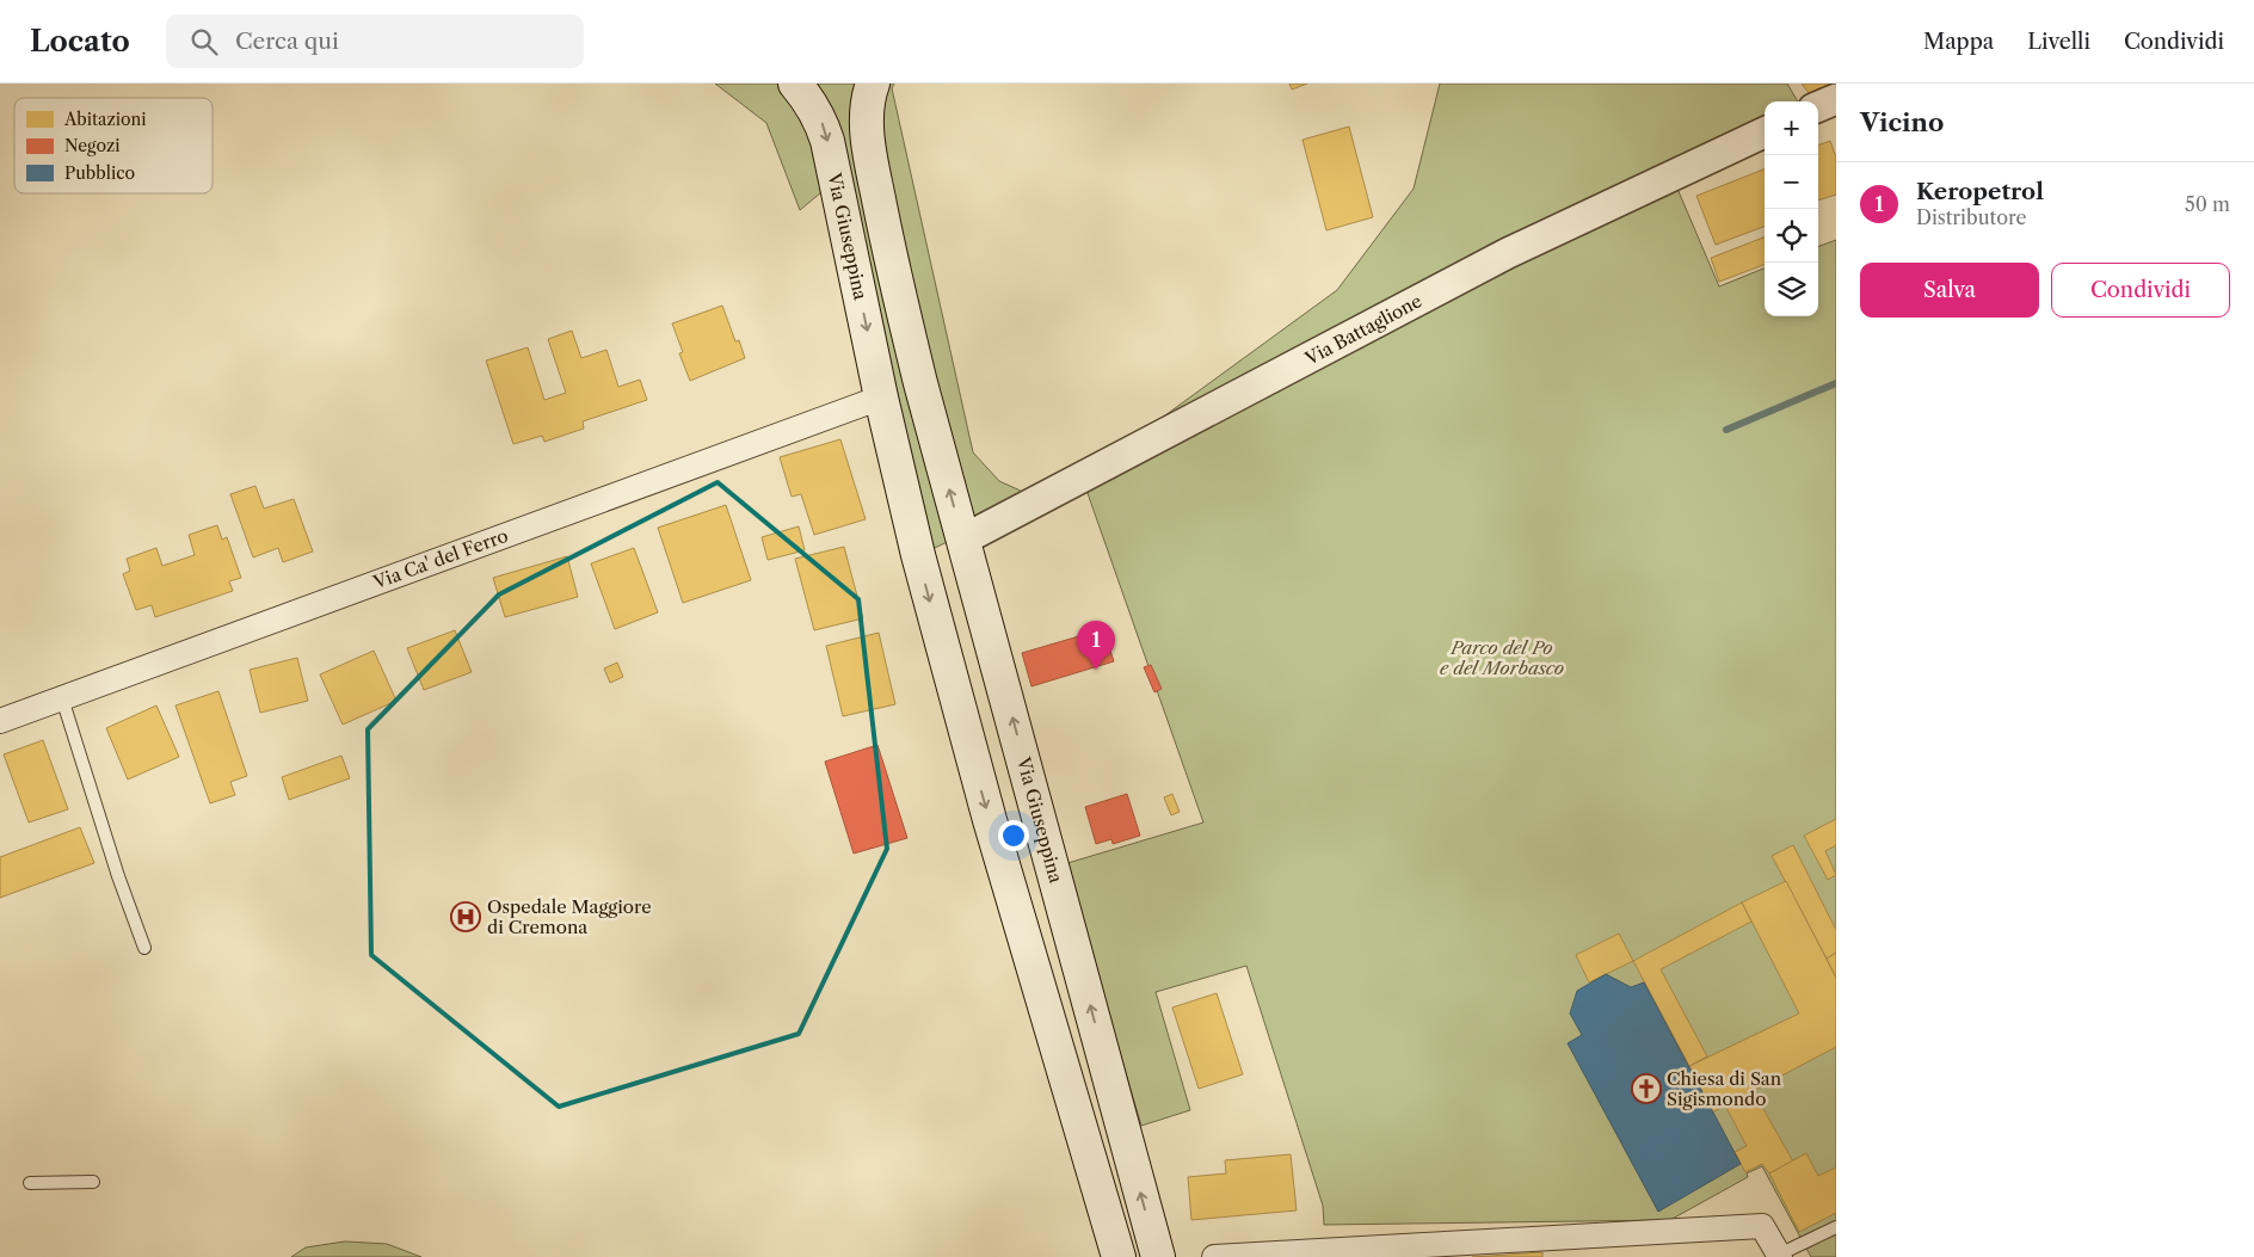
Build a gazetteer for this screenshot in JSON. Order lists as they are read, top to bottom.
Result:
{
  "streets": {
    "main road": ["Via Giuseppina"],
    "street": ["Via Battaglione", "Via Ca' del Ferro"]
  },
  "crossings": [
    ["Via Giuseppina", "Via Battaglione"],
    ["Via Giuseppina", "Via Ca' del Ferro"]
  ],
  "parks": ["Parco del Po e del Morbasco"],
  "places": {
    "hospital": ["Ospedale Maggiore di Cremona"],
    "church": ["Chiesa di San Sigismondo"]
  },
  "legend": ["Abitazioni", "Negozi", "Pubblico"],
  "page": {
    "header": "Locato",
    "search": "Cerca qui",
    "nav": ["Mappa", "Livelli", "Condividi"],
    "heading": "Vicino",
    "map_buttons": ["+", "−"],
    "list": [
      {
        "mark": "1",
        "name": "Keropetrol",
        "note": "Distributore",
        "value": "50 m"
      }
    ],
    "buttons": ["Salva", "Condividi"],
    "pins": "1"
  }
}
